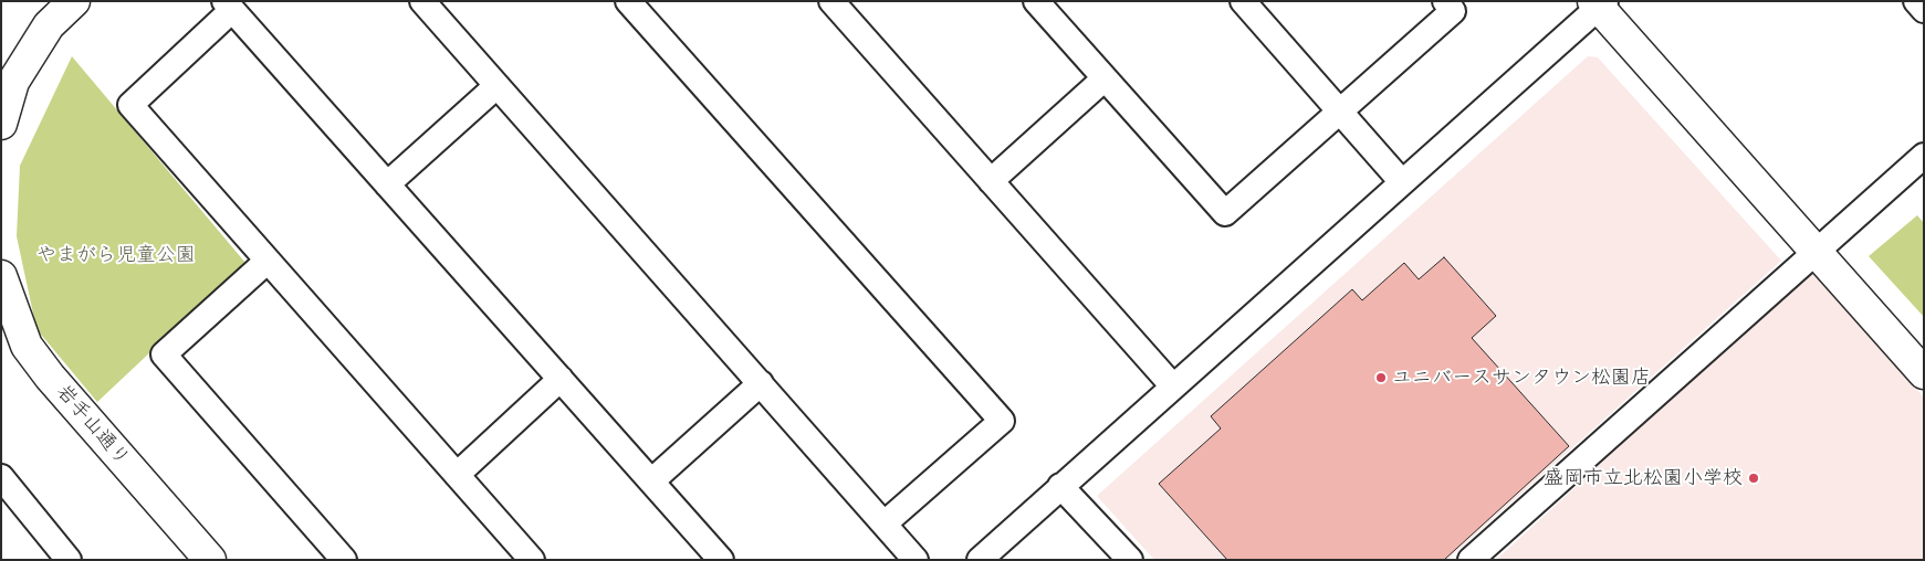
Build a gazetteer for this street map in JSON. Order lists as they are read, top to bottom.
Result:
{
  "streets": {
    "street": ["岩手山通り"]
  },
  "parks": ["やまがら児童公園"],
  "places": ["ユニバースサンタウン松園店", "盛岡市立北松園小学校"]
}
